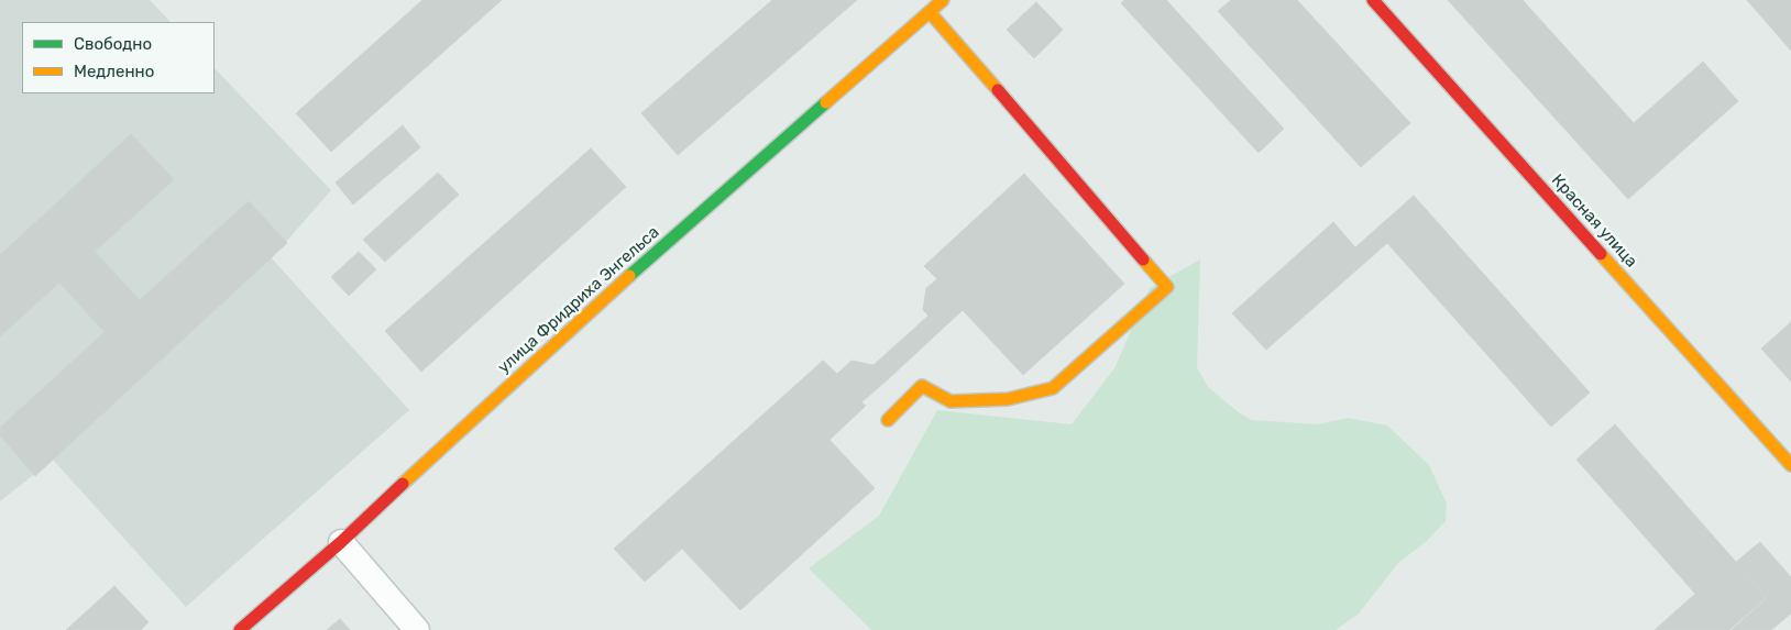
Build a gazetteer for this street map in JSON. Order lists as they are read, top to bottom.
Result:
{
  "streets": {
    "street": ["Красная улица", "улица Фридриха Энгельса"]
  },
  "legend": ["Свободно", "Медленно"]
}
